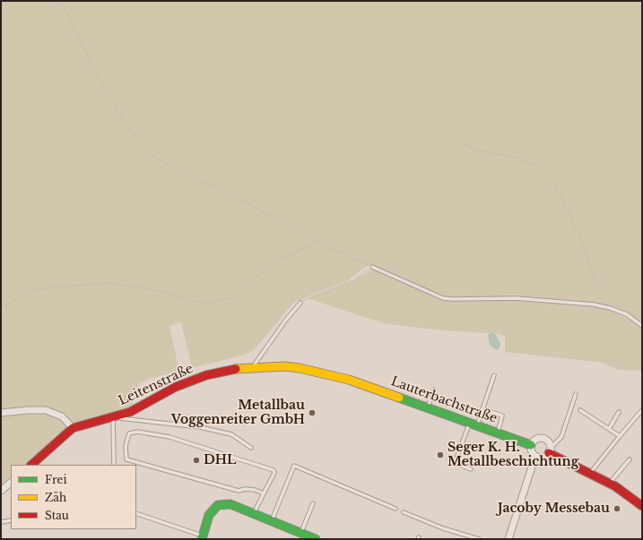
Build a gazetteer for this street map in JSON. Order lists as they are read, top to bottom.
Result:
{
  "streets": {
    "street": ["Leitenstraße", "Lauterbachstraße"]
  },
  "crossings": [
    ["Leitenstraße", "Lauterbachstraße"]
  ],
  "places": [
    "Metallbau Voggenreiter GmbH",
    "Seger K. H. Metallbeschichtung",
    "DHL",
    "Jacoby Messebau"
  ],
  "legend": ["Frei", "Zäh", "Stau"]
}
